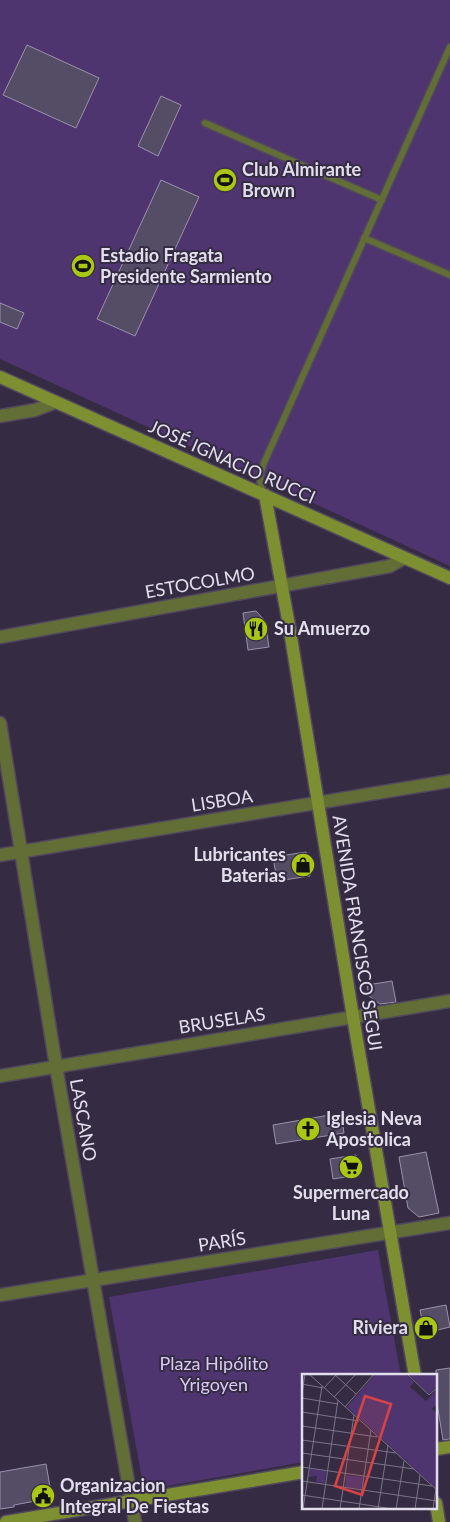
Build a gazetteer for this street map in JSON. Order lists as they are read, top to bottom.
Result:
{
  "streets": {
    "street": [
      "JOSÉ IGNACIO RUCCI",
      "ESTOCOLMO",
      "LISBOA",
      "AVENIDA FRANCISCO SEGUI",
      "BRUSELAS",
      "LASCANO",
      "PARÍS"
    ]
  },
  "crossings": [
    ["JOSÉ IGNACIO RUCCI", "ESTOCOLMO"],
    ["JOSÉ IGNACIO RUCCI", "AVENIDA FRANCISCO SEGUI"],
    ["ESTOCOLMO", "AVENIDA FRANCISCO SEGUI"],
    ["LISBOA", "AVENIDA FRANCISCO SEGUI"],
    ["LISBOA", "LASCANO"],
    ["AVENIDA FRANCISCO SEGUI", "BRUSELAS"],
    ["AVENIDA FRANCISCO SEGUI", "PARÍS"],
    ["BRUSELAS", "LASCANO"],
    ["LASCANO", "PARÍS"]
  ],
  "parks": ["Plaza Hipólito Yrigoyen"],
  "places": {
    "sports": ["Club Almirante Brown", "Estadio Fragata Presidente Sarmiento"],
    "restaurant": ["Su Amuerzo"],
    "shop": ["Lubricantes Baterias", "Riviera"],
    "church": ["Iglesia Neva Apostolica"],
    "supermarket": ["Supermercado Luna"],
    "public building": ["Organizacion Integral De Fiestas"]
  }
}
